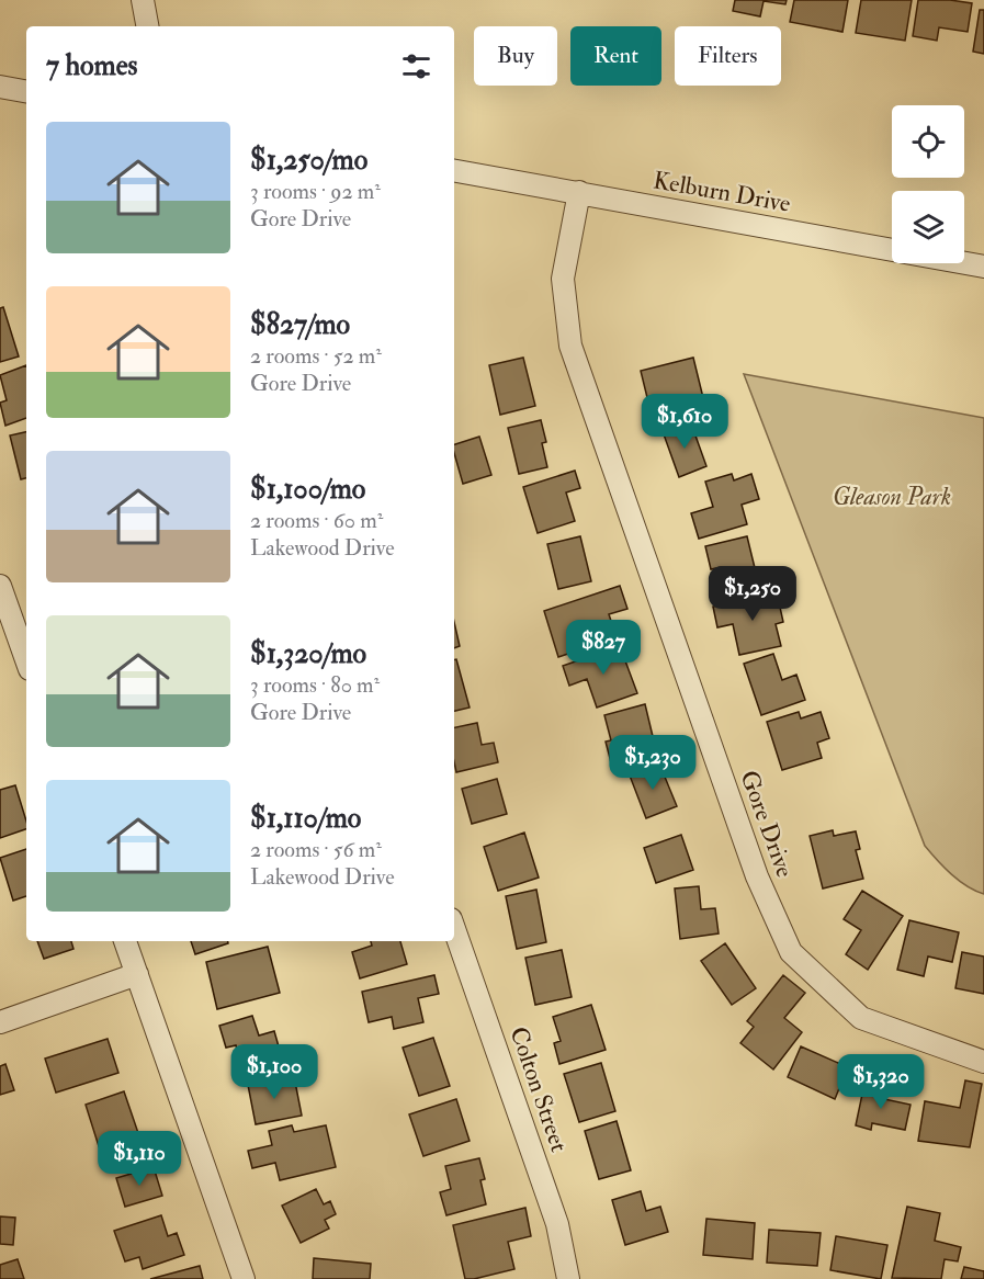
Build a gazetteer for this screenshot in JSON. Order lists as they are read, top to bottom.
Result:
{
  "streets": {
    "street": ["Kelburn Drive", "Gore Drive", "Colton Street"]
  },
  "crossings": [
    ["Kelburn Drive", "Gore Drive"]
  ],
  "parks": ["Gleason Park"],
  "page": {
    "chip": ["Buy", "Rent", "Filters"],
    "heading": "7 homes",
    "list": [
      {
        "name": "$1,250/mo",
        "note": "3 rooms · 92 m² · Gore Drive"
      },
      {
        "name": "$827/mo",
        "note": "2 rooms · 52 m² · Gore Drive"
      },
      {
        "name": "$1,100/mo",
        "note": "2 rooms · 60 m² · Lakewood Drive"
      },
      {
        "name": "$1,320/mo",
        "note": "3 rooms · 80 m² · Gore Drive"
      },
      {
        "name": "$1,110/mo",
        "note": "2 rooms · 56 m² · Lakewood Drive"
      }
    ],
    "price": [
      "$1,610",
      "$1,250",
      "$827",
      "$1,230",
      "$1,100",
      "$1,320",
      "$1,110"
    ]
  }
}
